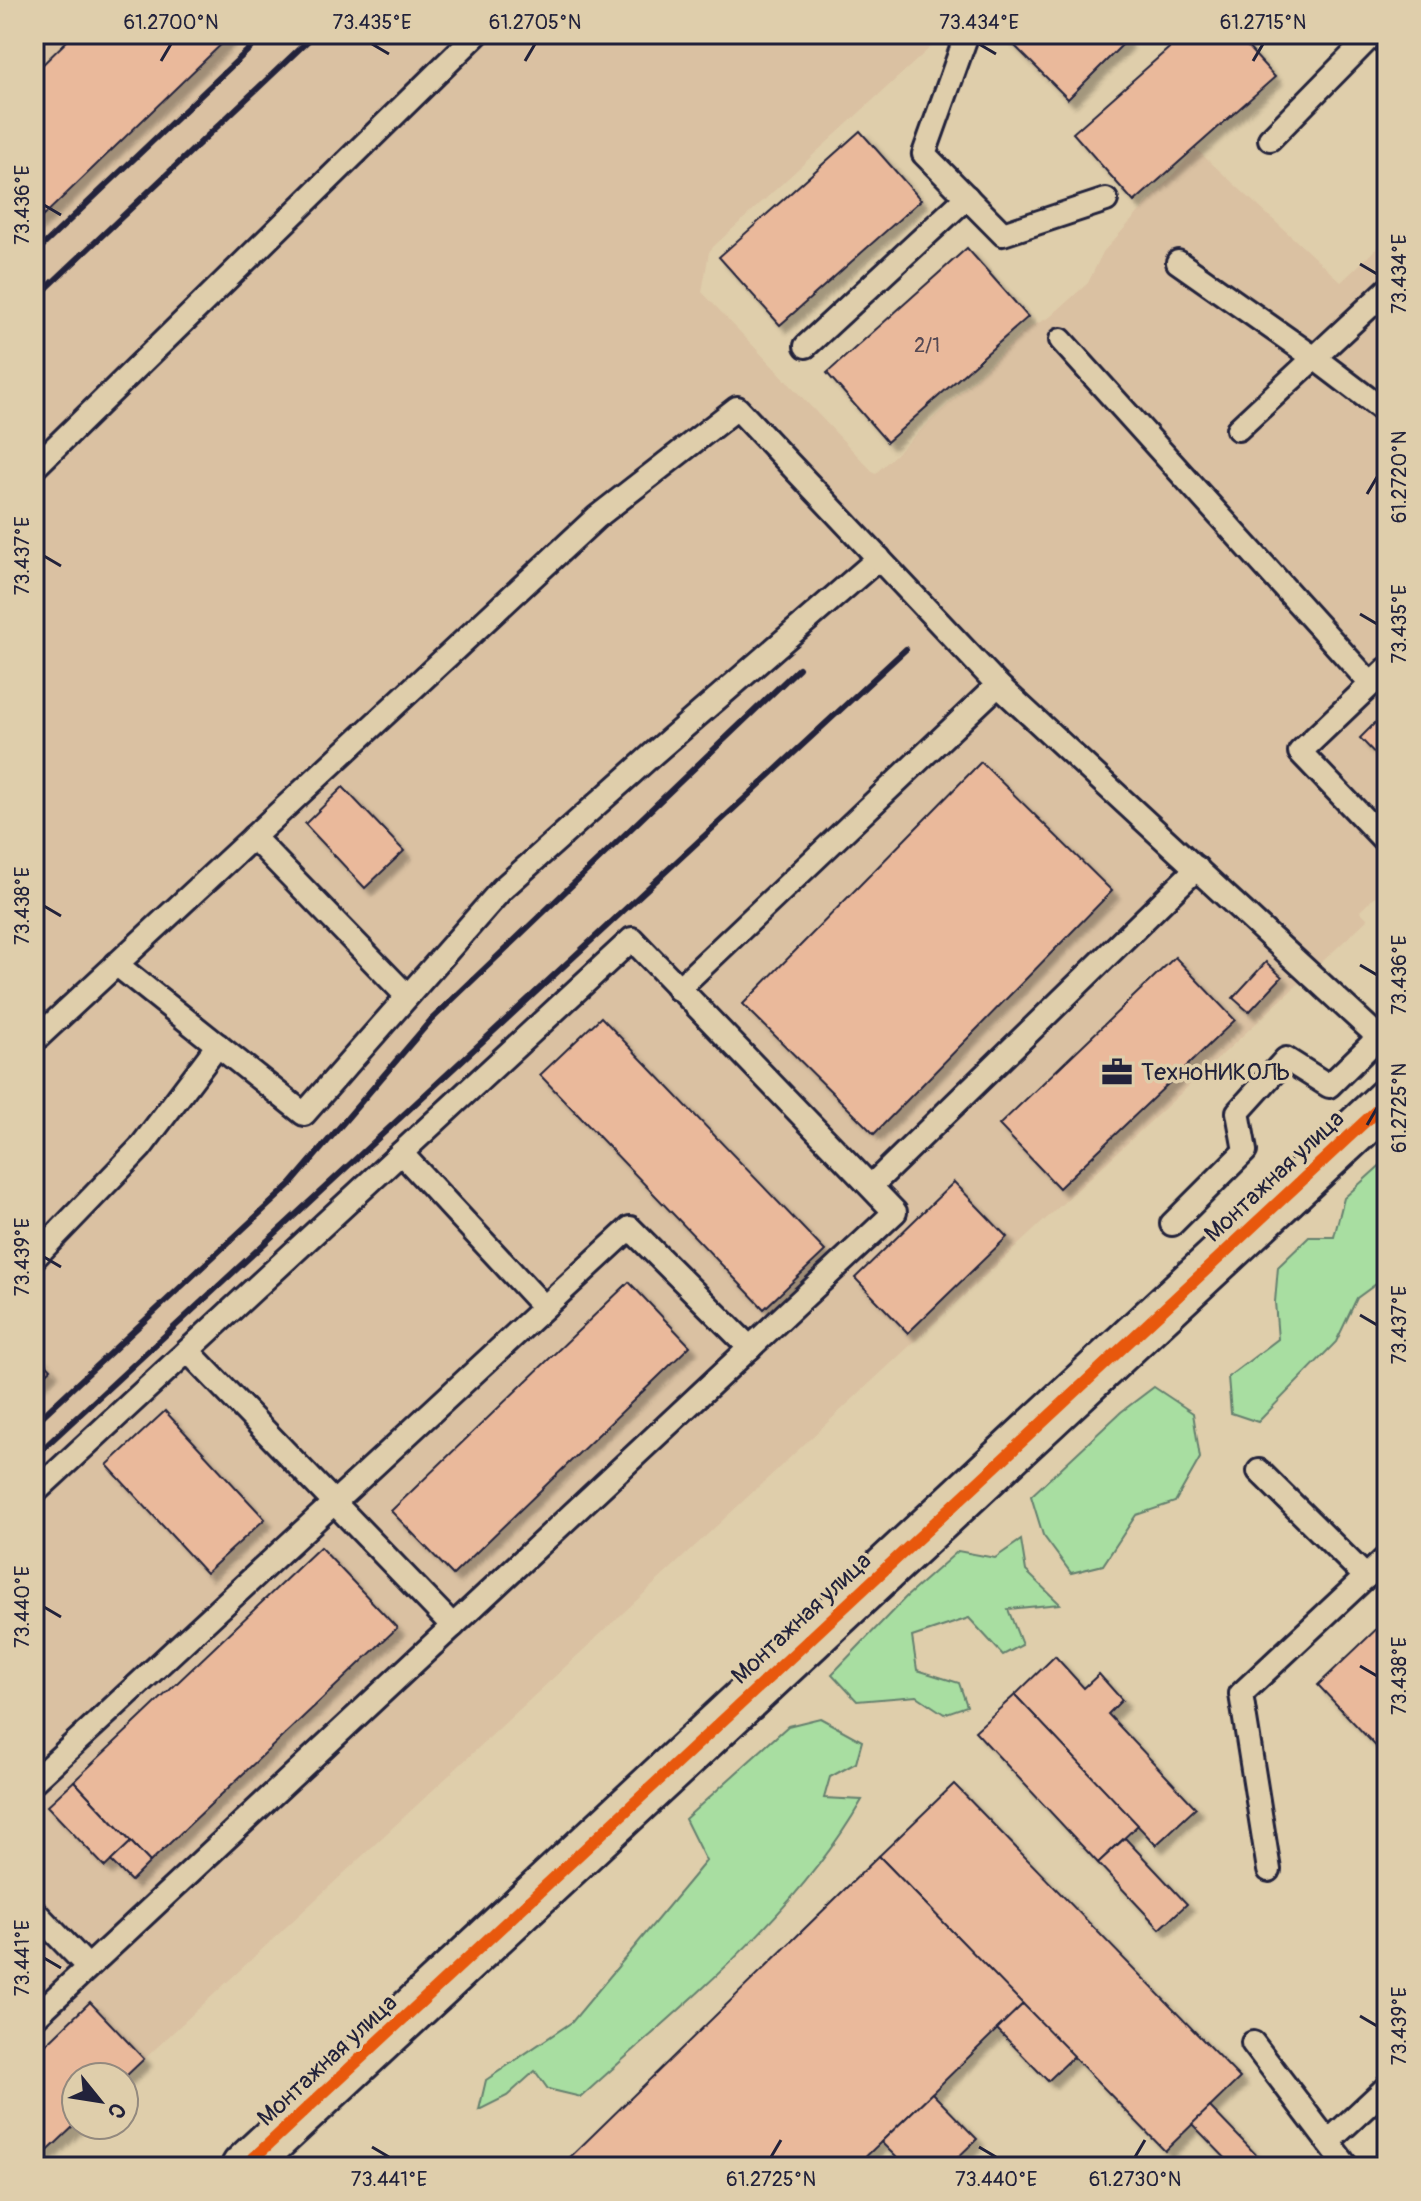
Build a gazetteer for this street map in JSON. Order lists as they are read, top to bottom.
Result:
{
  "streets": {
    "street": ["Монтажная улица"]
  },
  "places": {
    "office": ["ТехноНИКОЛЬ"]
  },
  "house_numbers": ["2/1"],
  "north": "bottom right",
  "coordinates": [
    "61.2700°N",
    "73.435°E",
    "61.2705°N",
    "73.434°E",
    "61.2715°N",
    "73.436°E",
    "61.2720°N",
    "73.437°E",
    "73.438°E",
    "61.2725°N",
    "73.439°E",
    "73.440°E",
    "73.441°E",
    "61.2730°N"
  ]
}
